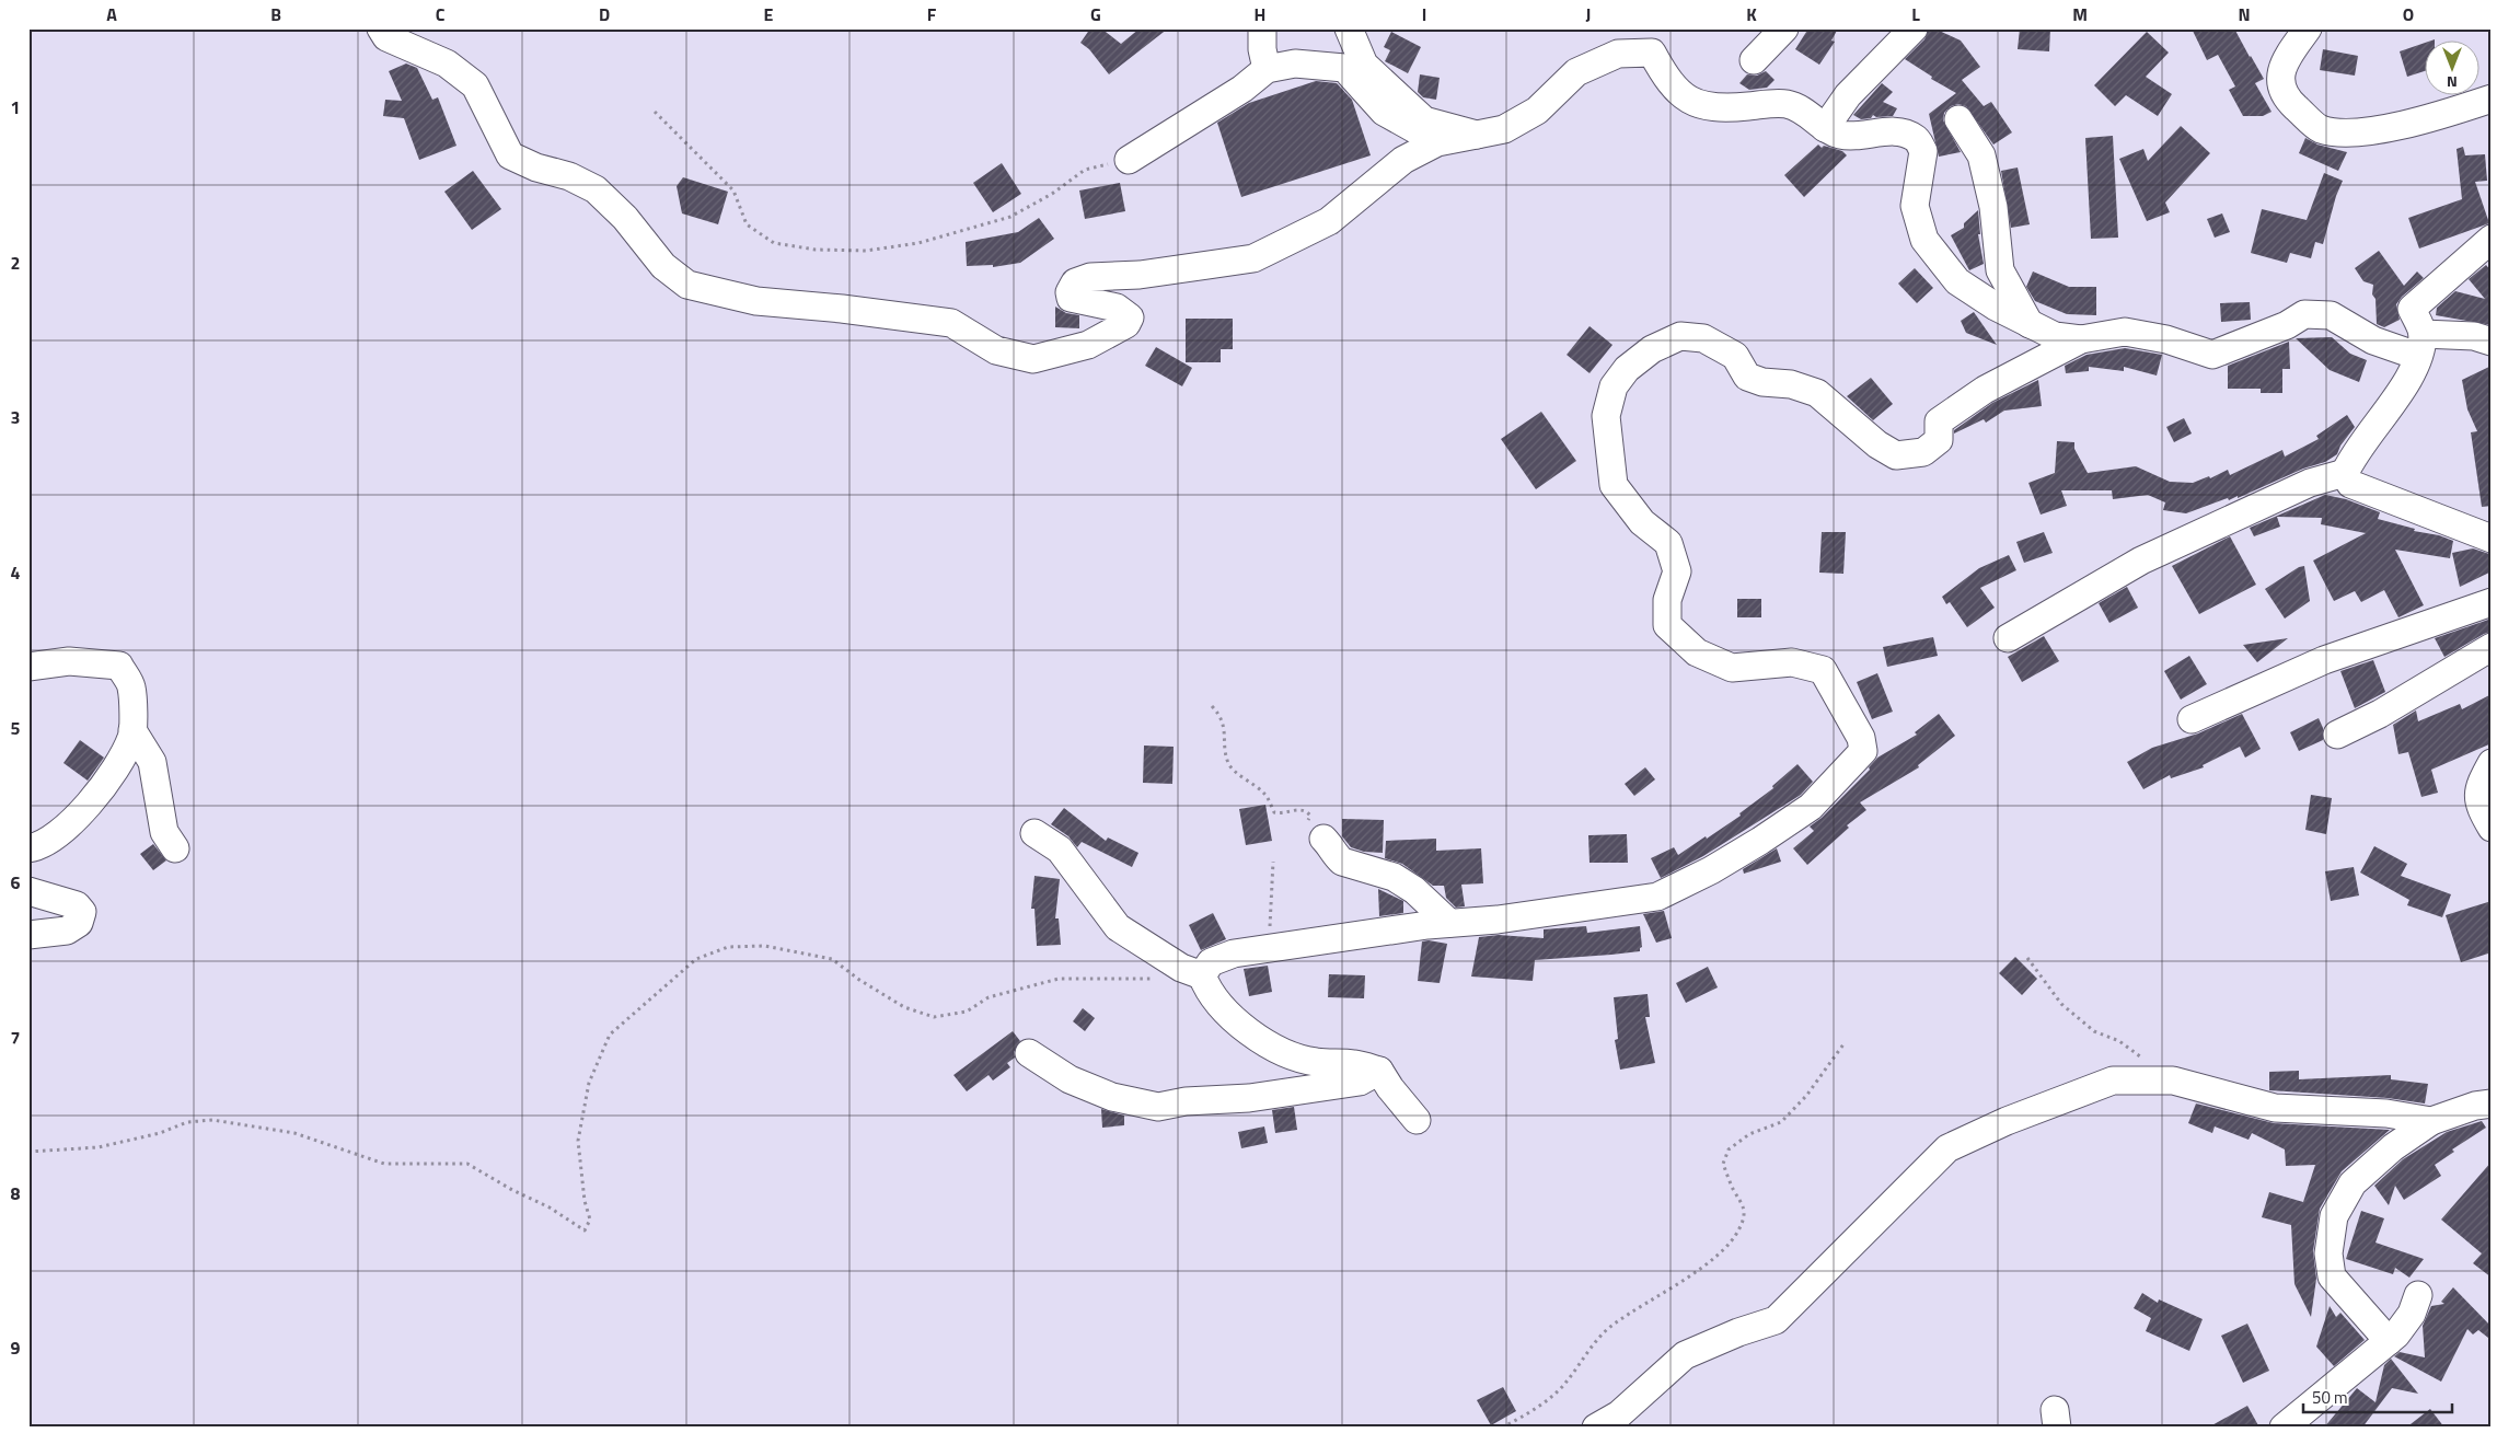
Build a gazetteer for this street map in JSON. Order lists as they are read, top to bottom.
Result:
{
  "scale_bar": "50 m",
  "north": "bottom",
  "grid": {
    "columns": [
      "A",
      "B",
      "C",
      "D",
      "E",
      "F",
      "G",
      "H",
      "I",
      "J",
      "K",
      "L",
      "M",
      "N",
      "O"
    ],
    "rows": [
      "1",
      "2",
      "3",
      "4",
      "5",
      "6",
      "7",
      "8",
      "9"
    ]
  }
}
